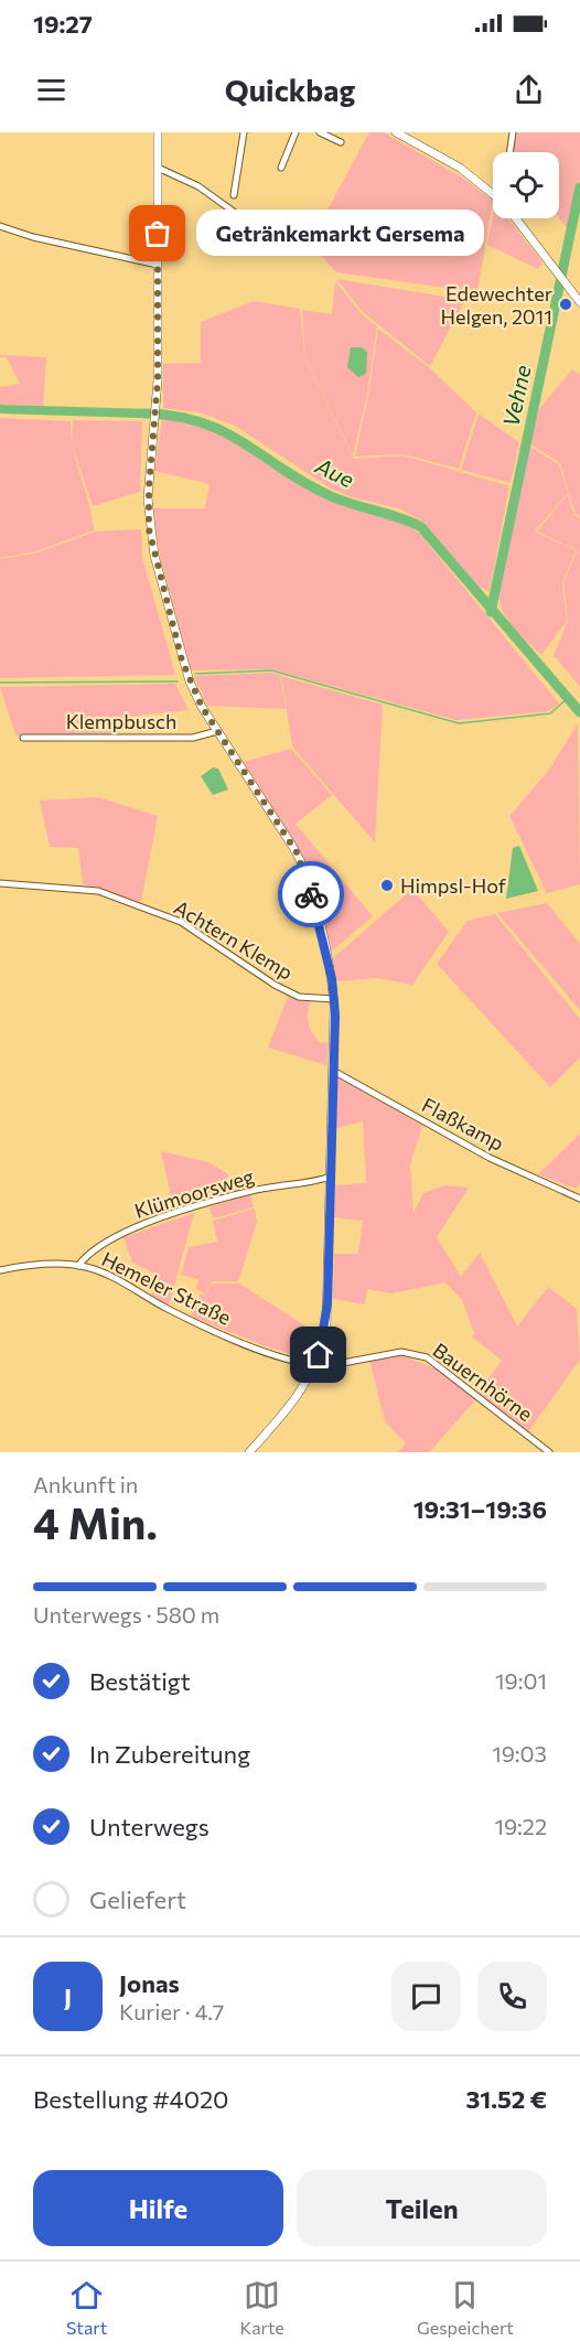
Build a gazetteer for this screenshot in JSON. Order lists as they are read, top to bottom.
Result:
{
  "streets": {
    "street": [
      "Klempbusch",
      "Achtern Klemp",
      "Flaßkamp",
      "Klümoorsweg",
      "Hemeler Straße",
      "Bauernhörne"
    ]
  },
  "crossings": [
    ["Klümoorsweg", "Hemeler Straße"],
    ["Hemeler Straße", "Bauernhörne"]
  ],
  "water": ["Vehne", "Aue"],
  "places": ["Getränkemarkt Gersema", "Edewechter Helgen, 2011", "Himpsl-Hof"],
  "page": {
    "status": "19:27",
    "header": "Quickbag",
    "bubble": "Getränkemarkt Gersema",
    "heading": ["4 Min.", "Ankunft in", "19:31–19:36"],
    "panel": [
      "Jonas",
      "Kurier · 4.7",
      "Bestellung #4020",
      "31.52 €"
    ],
    "bar": "Unterwegs · 580 m",
    "list": [
      ["Bestätigt", "19:01"],
      ["In Zubereitung", "19:03"],
      ["Unterwegs", "19:22"],
      "Geliefert"
    ],
    "round": "J",
    "buttons": ["Hilfe", "Teilen"],
    "tabs": ["Start", "Karte", "Gespeichert"]
  }
}
